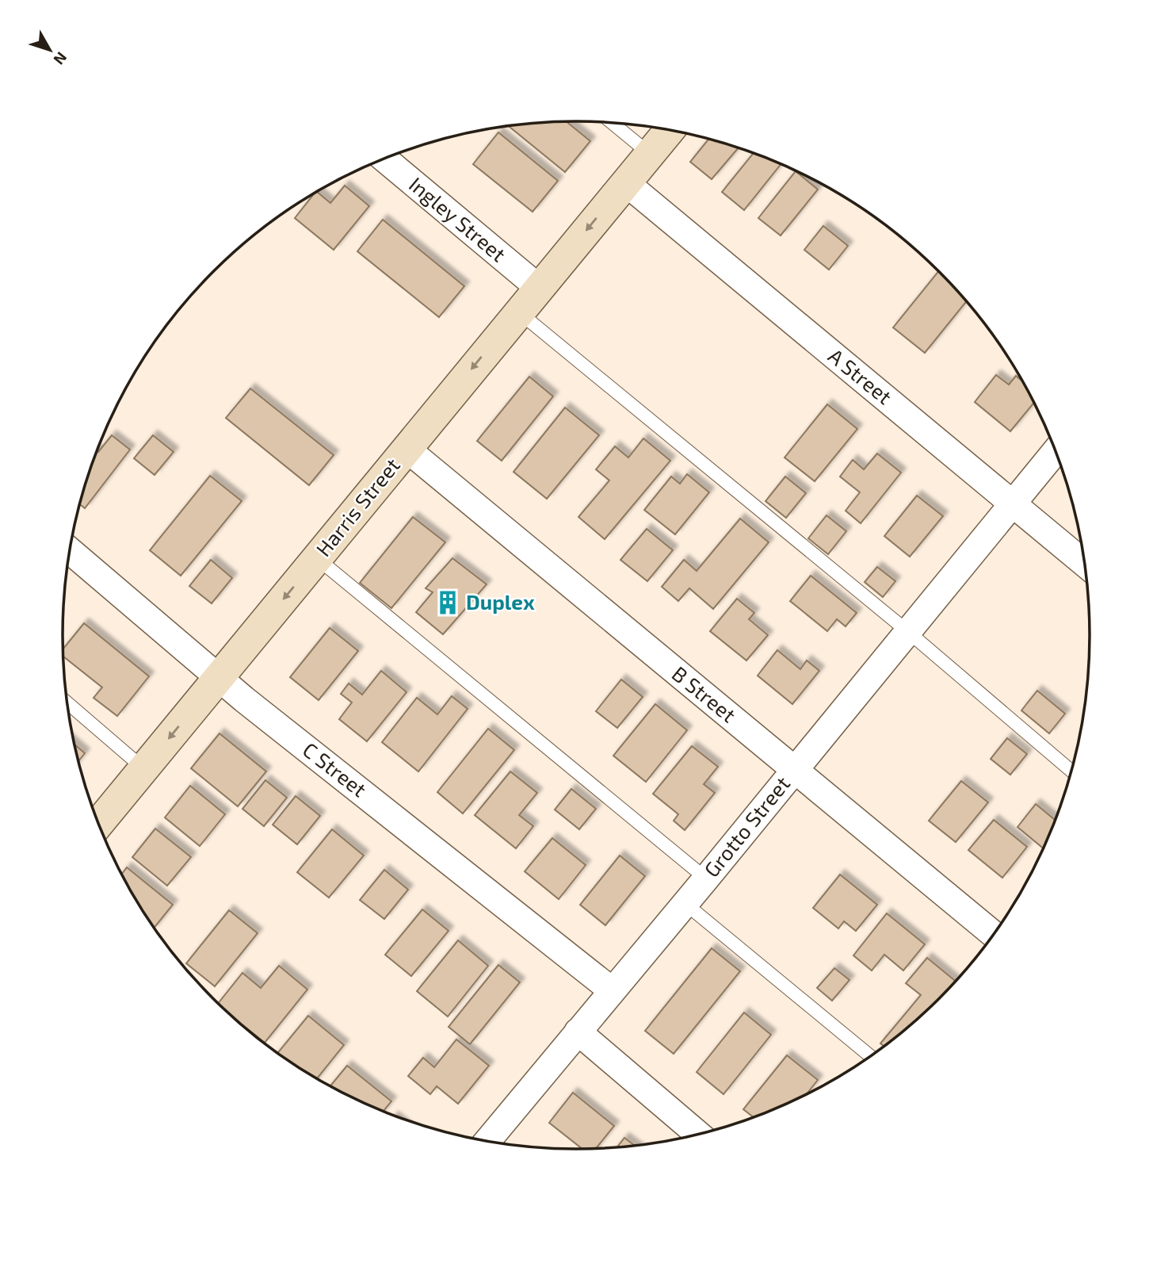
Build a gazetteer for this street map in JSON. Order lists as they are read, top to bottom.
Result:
{
  "streets": {
    "main road": ["Harris Street"],
    "street": [
      "Ingley Street",
      "A Street",
      "B Street",
      "C Street",
      "Grotto Street"
    ]
  },
  "crossings": [
    ["Ingley Street", "Harris Street"],
    ["A Street", "Harris Street"],
    ["A Street", "Grotto Street"],
    ["Harris Street", "B Street"],
    ["Harris Street", "C Street"],
    ["B Street", "Grotto Street"],
    ["C Street", "Grotto Street"]
  ],
  "one_way": ["Harris Street"],
  "places": {
    "building": ["Duplex"]
  },
  "north": "bottom right"
}
